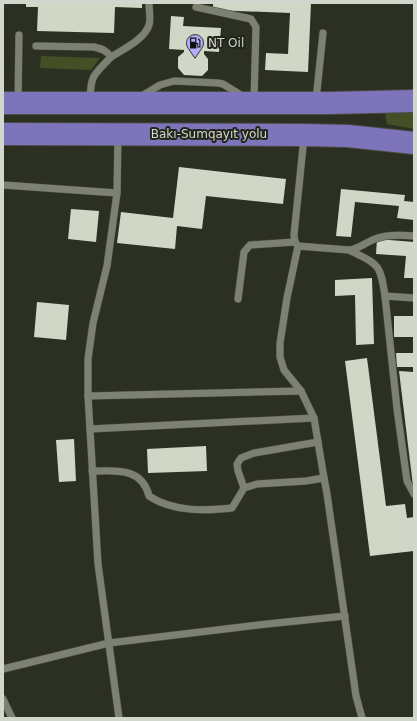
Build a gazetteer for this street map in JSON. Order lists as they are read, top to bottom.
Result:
{
  "streets": {
    "highway": ["Bakı-Sumqayıt yolu"]
  },
  "places": {
    "fuel station": ["NT Oil"]
  }
}
